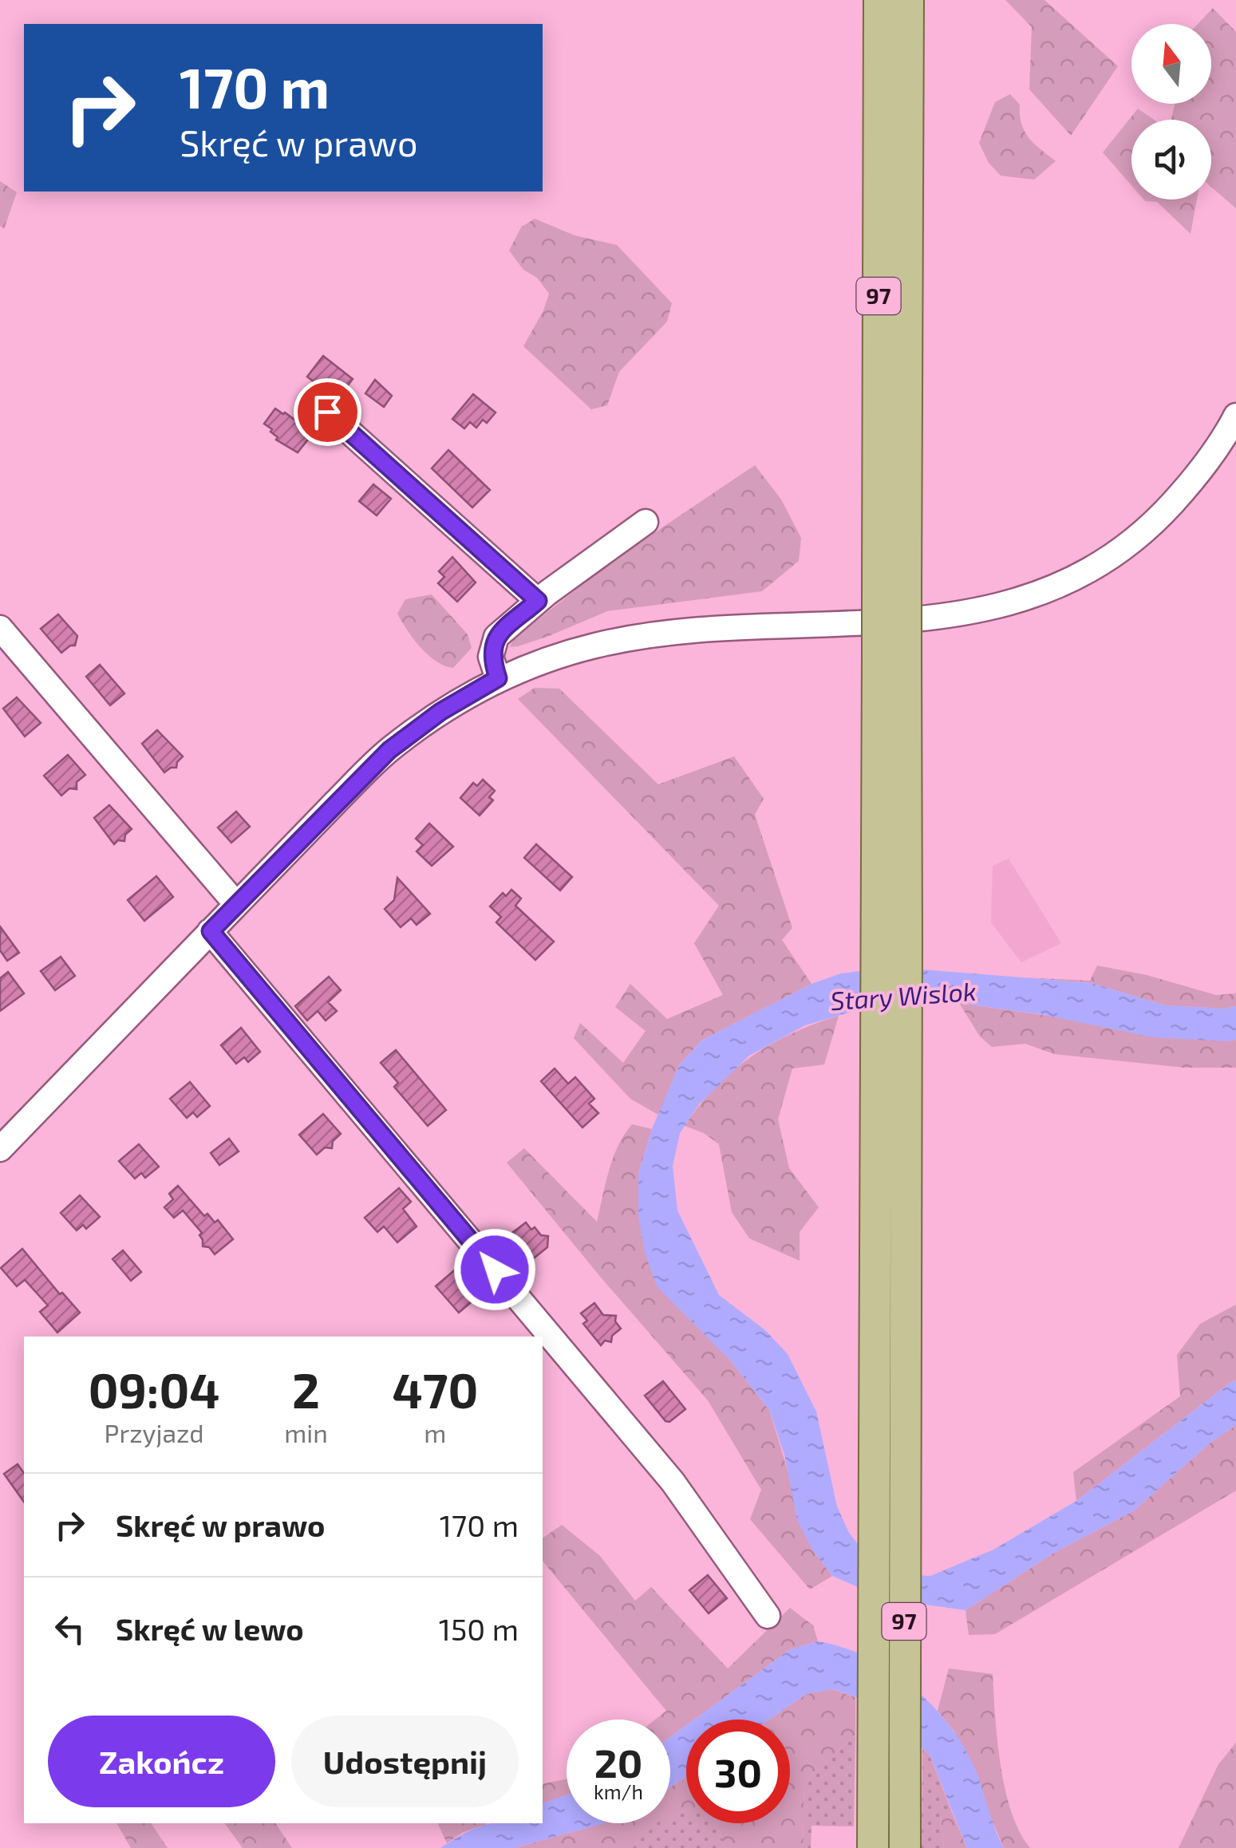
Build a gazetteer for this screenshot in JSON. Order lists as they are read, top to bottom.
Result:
{
  "streets": {
    "main road": ["97"]
  },
  "water": ["Stary Wislok"],
  "north": "top",
  "page": {
    "turn": ["170 m", "Skręć w prawo"],
    "eta": [
      "09:04",
      "Przyjazd",
      "2",
      "min",
      "470",
      "m"
    ],
    "list": [
      {
        "name": "Skręć w prawo",
        "value": "170 m"
      },
      {
        "name": "Skręć w lewo",
        "value": "150 m"
      }
    ],
    "buttons": ["Zakończ", "Udostępnij"],
    "speed": "20 km/h",
    "limit": "30"
  }
}
